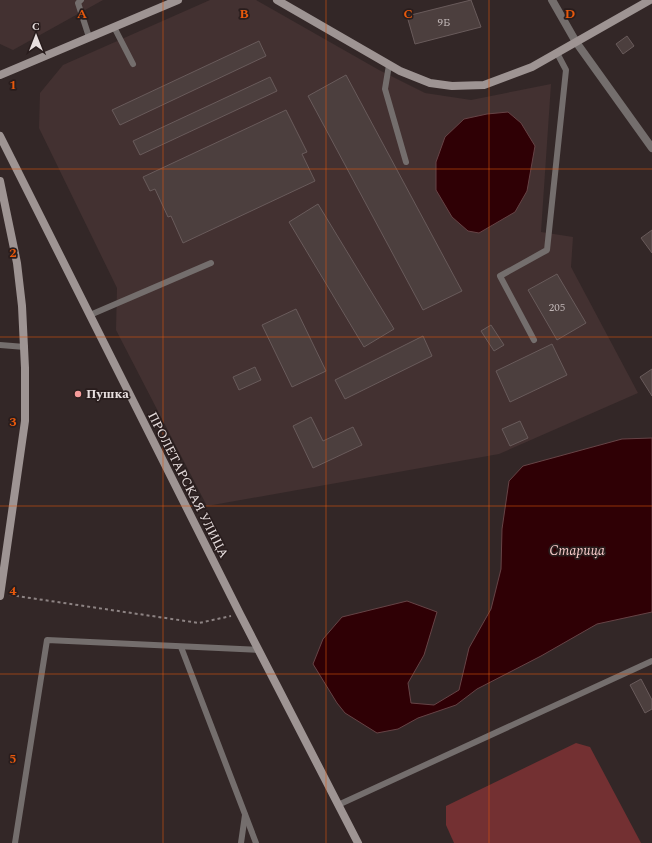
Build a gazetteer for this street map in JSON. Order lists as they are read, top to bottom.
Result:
{
  "streets": {
    "street": ["ПРОЛЕТАРСКАЯ УЛИЦА"]
  },
  "water": ["Старица"],
  "places": ["Пушка"],
  "house_numbers": ["9Б", "205"],
  "north": "top",
  "grid": {
    "columns": [
      "A",
      "B",
      "C",
      "D"
    ],
    "rows": [
      "1",
      "2",
      "3",
      "4",
      "5"
    ]
  }
}
